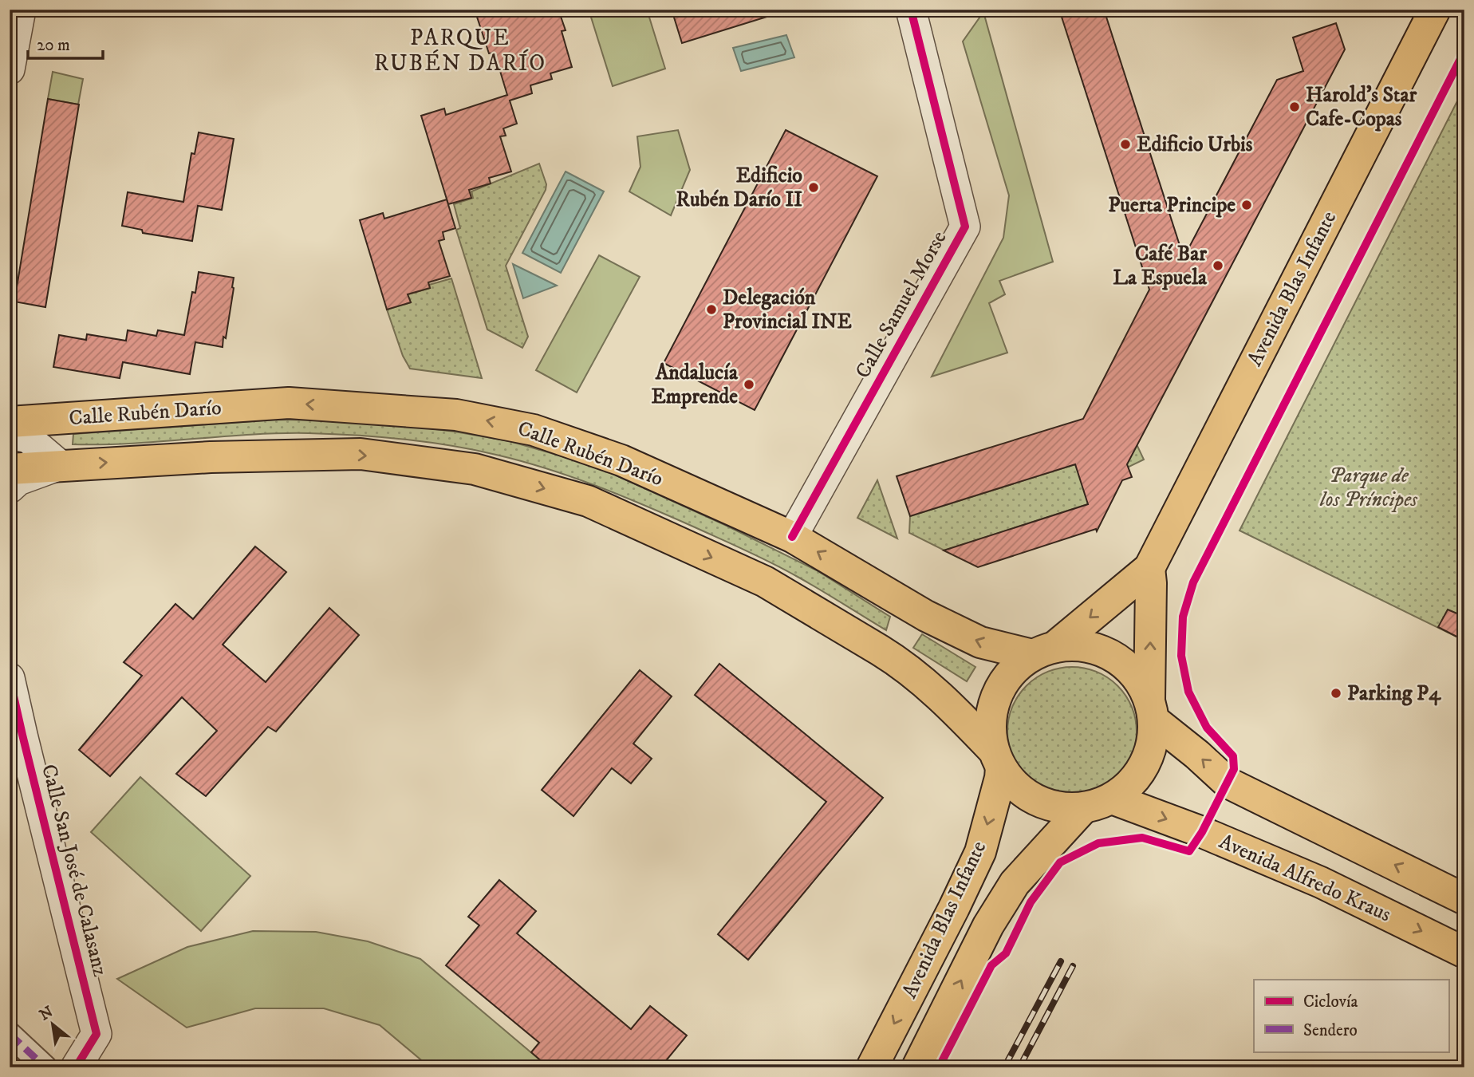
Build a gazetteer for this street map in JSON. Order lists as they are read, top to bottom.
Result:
{
  "streets": {
    "main road": ["Avenida Blas Infante", "Calle Rubén Darío", "Avenida Alfredo Kraus"],
    "street": ["Calle Samuel Morse", "Calle San José de Calasanz"]
  },
  "crossings": [
    ["Avenida Blas Infante", "Calle Rubén Darío"],
    ["Avenida Blas Infante", "Avenida Alfredo Kraus"],
    ["Calle Samuel Morse", "Calle Rubén Darío"],
    ["Calle Rubén Darío", "Avenida Alfredo Kraus"]
  ],
  "districts": ["PARQUE RUBÉN DARÍO"],
  "parks": ["Parque de los Príncipes"],
  "places": [
    "Harold's Star Cafe-Copas",
    "Edificio Urbis",
    "Edificio Rubén Darío II",
    "Puerta Principe",
    "Café Bar La Espuela",
    "Delegación Provincial INE",
    "Andalucía Emprende",
    "Parking P4"
  ],
  "legend": ["Ciclovía", "Sendero"],
  "scale_bar": "20 m",
  "north": "top left"
}
